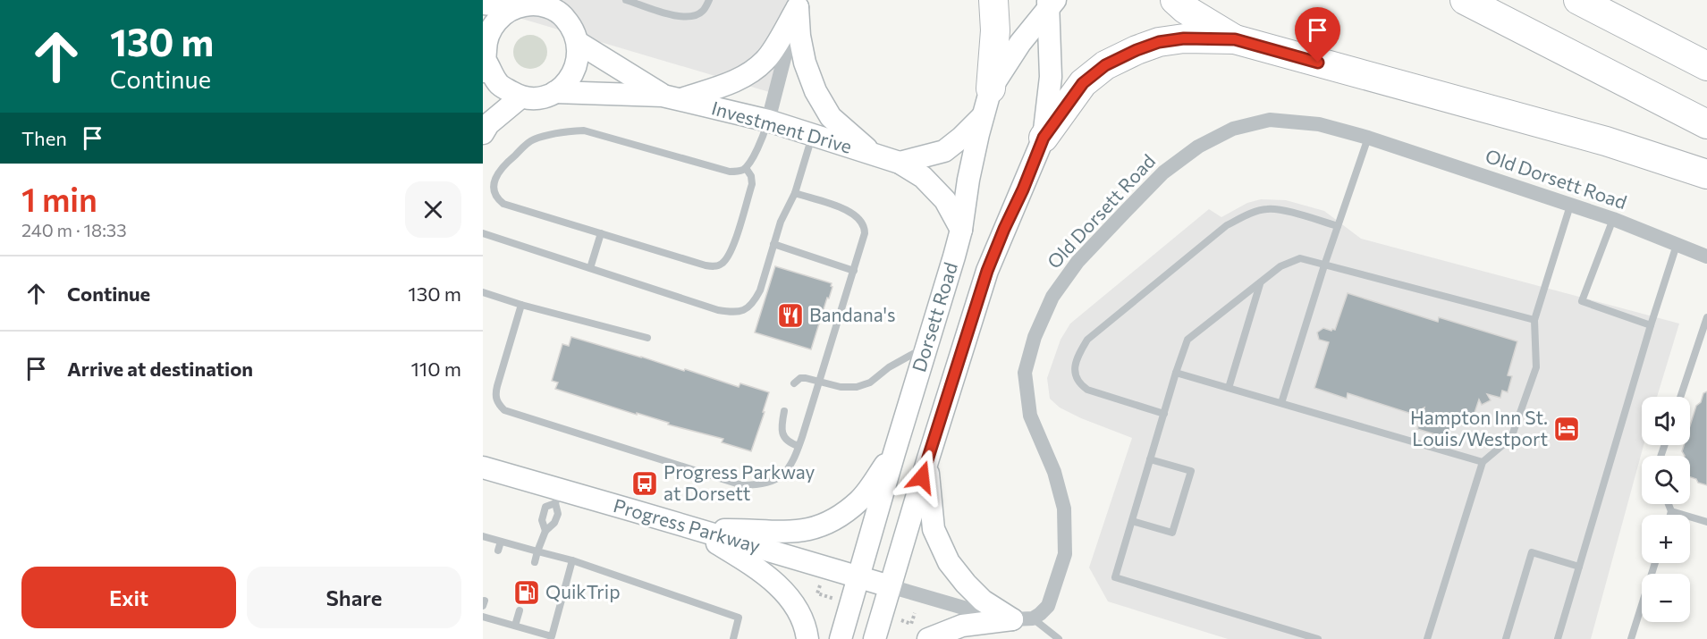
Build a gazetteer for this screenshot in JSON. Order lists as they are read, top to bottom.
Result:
{
  "streets": {
    "main road": ["Investment Drive", "Dorsett Road", "Progress Parkway"],
    "street": ["Old Dorsett Road"]
  },
  "crossings": [
    ["Investment Drive", "Dorsett Road"],
    ["Dorsett Road", "Progress Parkway"]
  ],
  "places": {
    "restaurant": ["Bandana's"],
    "hotel": ["Hampton Inn St. Louis/Westport"],
    "bus stop": ["Progress Parkway at Dorsett"],
    "fuel station": ["QuikTrip"]
  },
  "page": {
    "turn": ["130 m", "Continue"],
    "then": "Then",
    "heading": ["1 min", "240 m · 18:33"],
    "list": [
      {
        "name": "Continue",
        "value": "130 m"
      },
      {
        "name": "Arrive at destination",
        "value": "110 m"
      }
    ],
    "map_buttons": ["+", "−"],
    "buttons": ["Exit", "Share"]
  }
}
